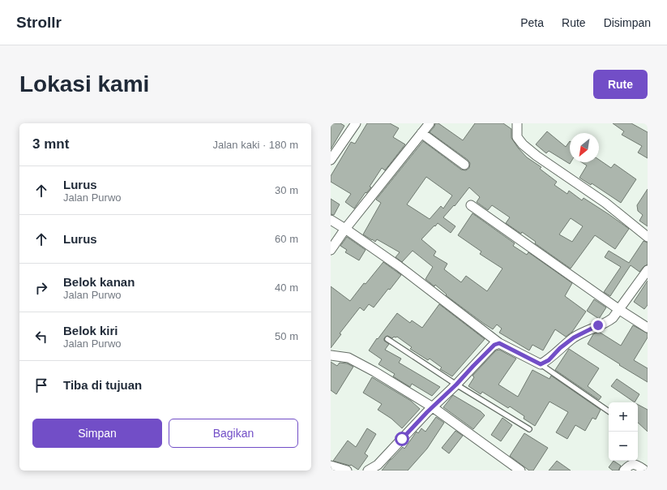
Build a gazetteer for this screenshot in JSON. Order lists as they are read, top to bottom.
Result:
{
  "north": "bottom left",
  "page": {
    "header": "Strollr",
    "nav": ["Peta", "Rute", "Disimpan"],
    "buttons": [
      "Rute",
      ["Simpan", "Bagikan"]
    ],
    "title": "Lokasi kami",
    "heading": ["3 mnt", "Jalan kaki · 180 m"],
    "list": [
      ["Lurus", "Jalan Purwo", "30 m"],
      ["Lurus", "60 m"],
      ["Belok kanan", "Jalan Purwo", "40 m"],
      ["Belok kiri", "Jalan Purwo", "50 m"],
      "Tiba di tujuan"
    ],
    "map_buttons": ["+", "−"]
  }
}
